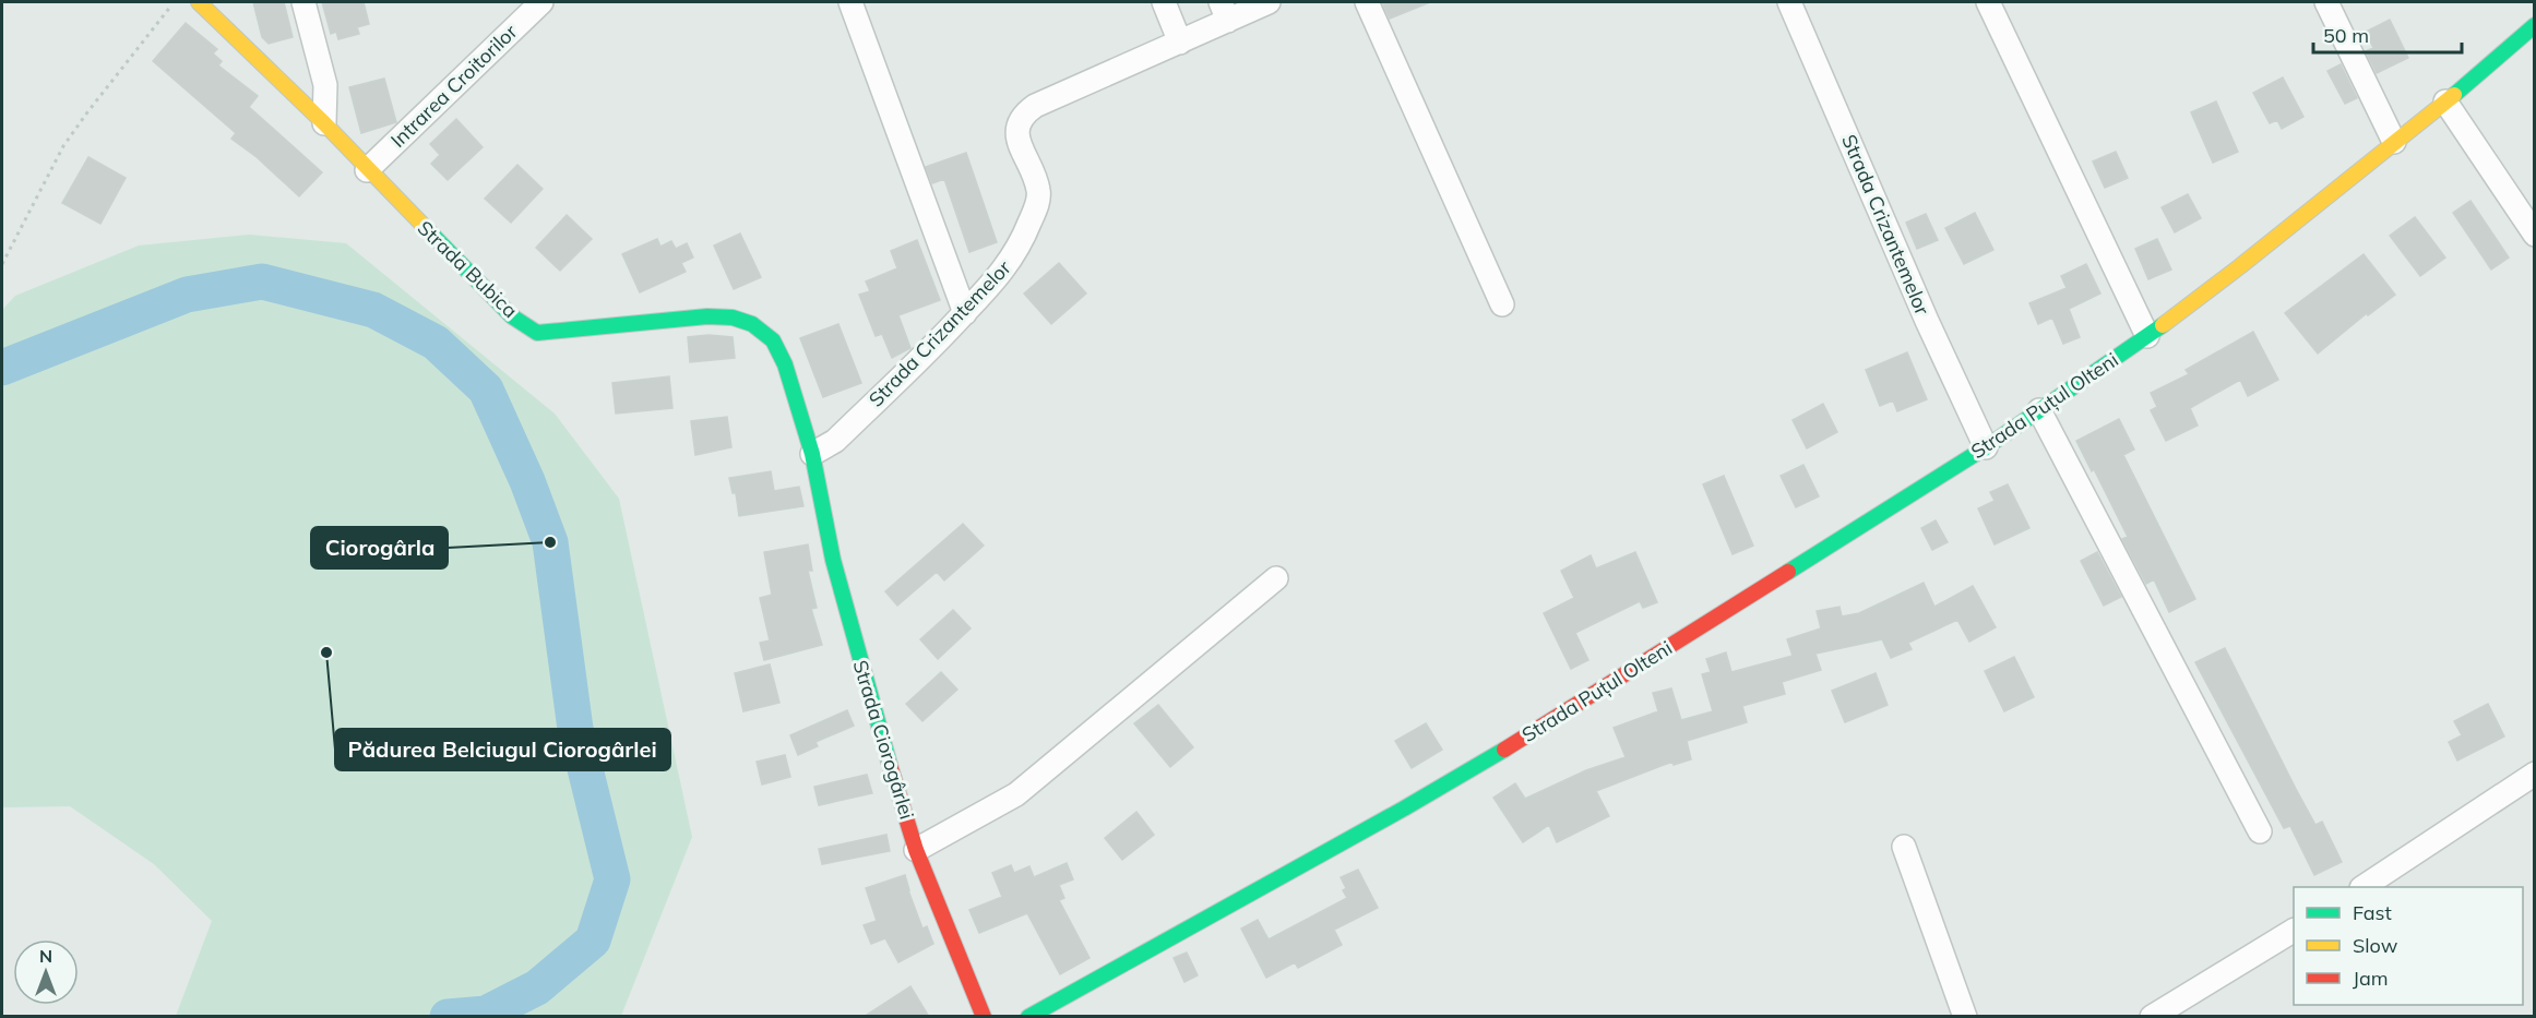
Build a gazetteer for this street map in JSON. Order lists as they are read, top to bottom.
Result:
{
  "streets": {
    "street": [
      "Intrarea Croitorilor",
      "Strada Crizantemelor",
      "Strada Bubica",
      "Strada Puțul Olteni",
      "Strada Ciorogârlei"
    ]
  },
  "crossings": [
    ["Intrarea Croitorilor", "Strada Bubica"],
    ["Strada Crizantemelor", "Strada Bubica"],
    ["Strada Crizantemelor", "Strada Puțul Olteni"],
    ["Strada Crizantemelor", "Strada Ciorogârlei"],
    ["Strada Bubica", "Strada Ciorogârlei"]
  ],
  "places": ["Ciorogârla", "Pădurea Belciugul Ciorogârlei"],
  "legend": ["Fast", "Slow", "Jam"],
  "scale_bar": "50 m",
  "north": "top"
}
